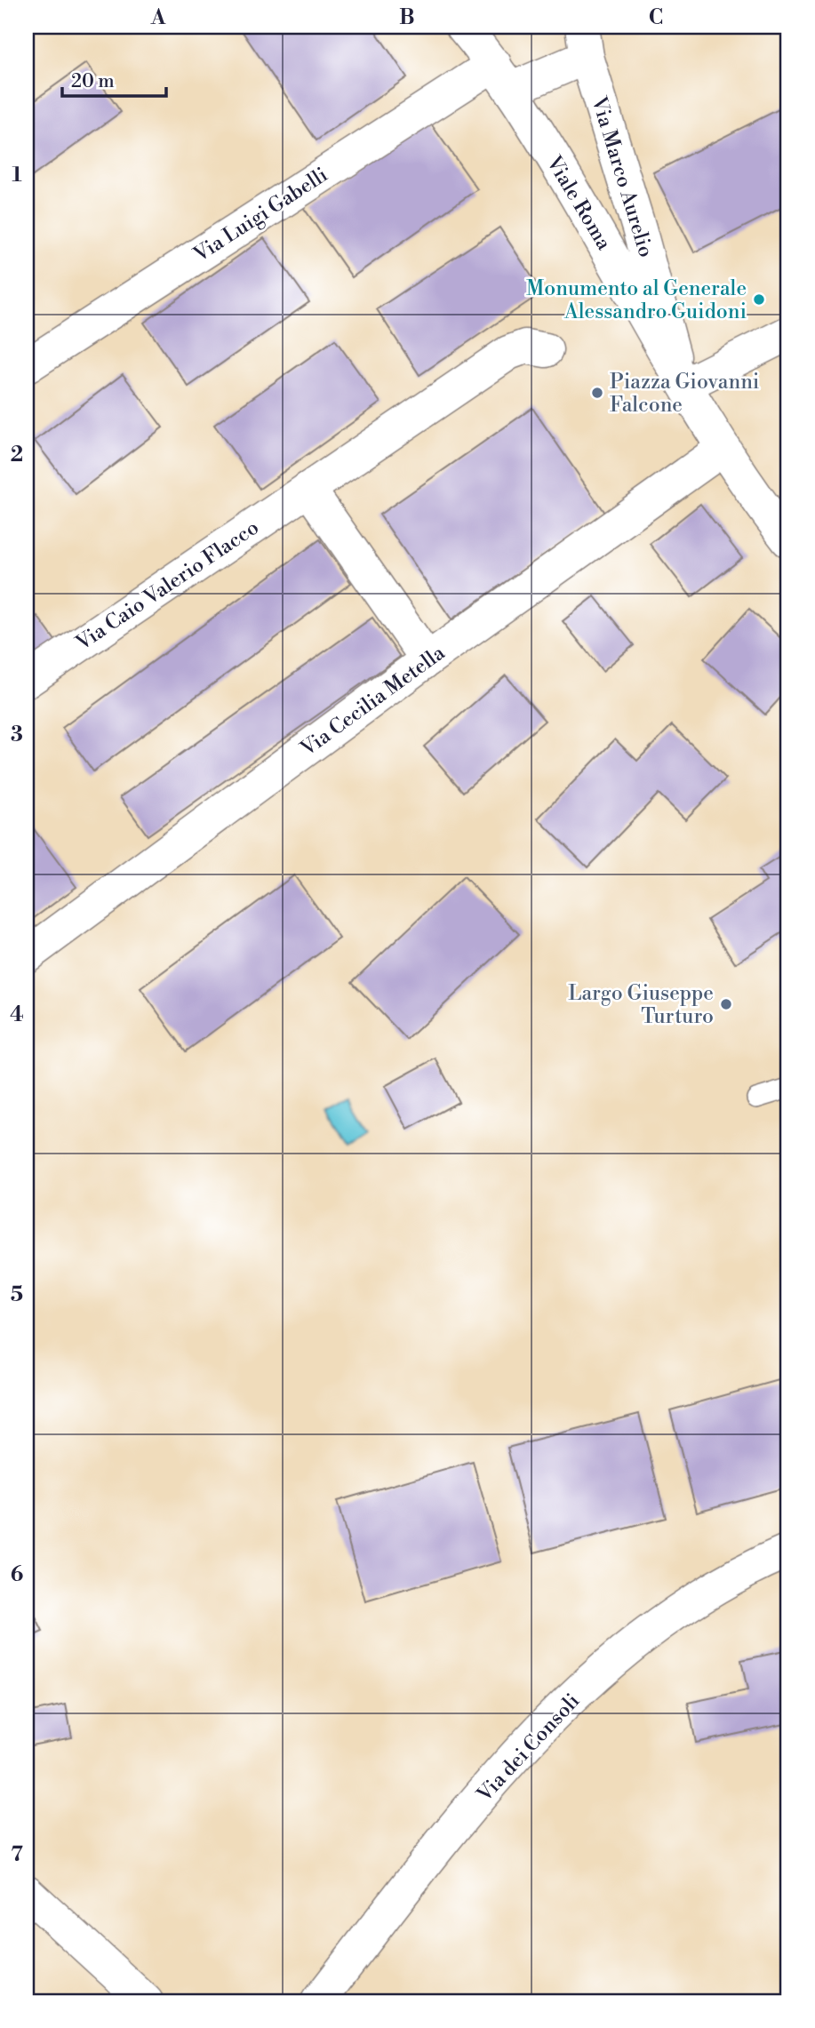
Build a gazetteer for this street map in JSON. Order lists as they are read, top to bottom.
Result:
{
  "streets": {
    "street": [
      "Via Marco Aurelio",
      "Viale Roma",
      "Via Luigi Gabelli",
      "Via Caio Valerio Flacco",
      "Via Cecilia Metella",
      "Via dei Consoli"
    ]
  },
  "crossings": [
    ["Via Marco Aurelio", "Viale Roma"],
    ["Via Marco Aurelio", "Via Luigi Gabelli"],
    ["Viale Roma", "Via Luigi Gabelli"],
    ["Viale Roma", "Via Cecilia Metella"]
  ],
  "places": ["Monumento al Generale Alessandro Guidoni", "Piazza Giovanni Falcone", "Largo Giuseppe Turturo"],
  "scale_bar": "20 m",
  "grid": {
    "columns": ["A", "B", "C"],
    "rows": [
      "1",
      "2",
      "3",
      "4",
      "5",
      "6",
      "7"
    ]
  }
}
